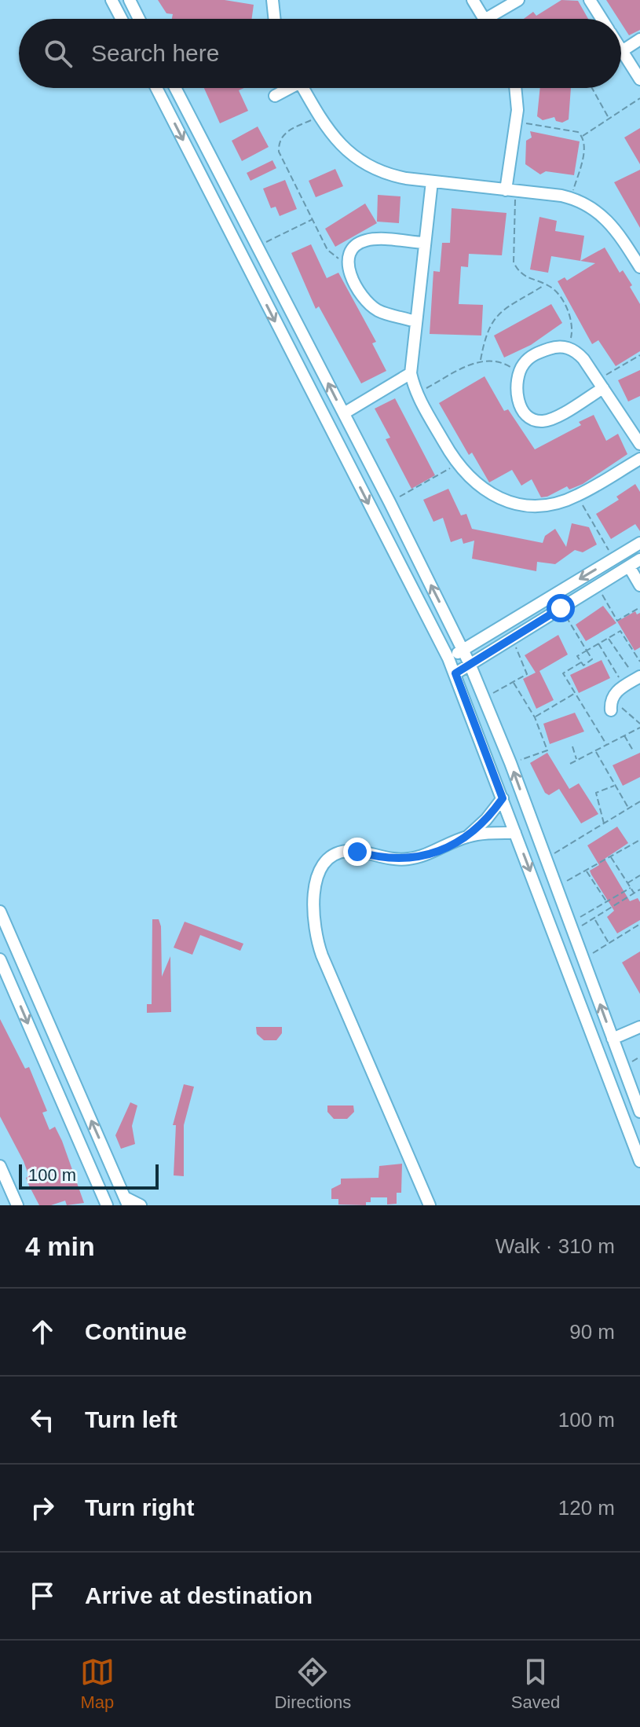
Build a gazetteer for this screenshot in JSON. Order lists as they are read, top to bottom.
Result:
{
  "scale_bar": "100 m",
  "page": {
    "search": "Search here",
    "scale": "100 m",
    "heading": ["4 min", "Walk · 310 m"],
    "list": [
      ["Continue", "90 m"],
      ["Turn left", "100 m"],
      ["Turn right", "120 m"],
      "Arrive at destination"
    ],
    "nav": ["Map", "Directions", "Saved"]
  }
}
